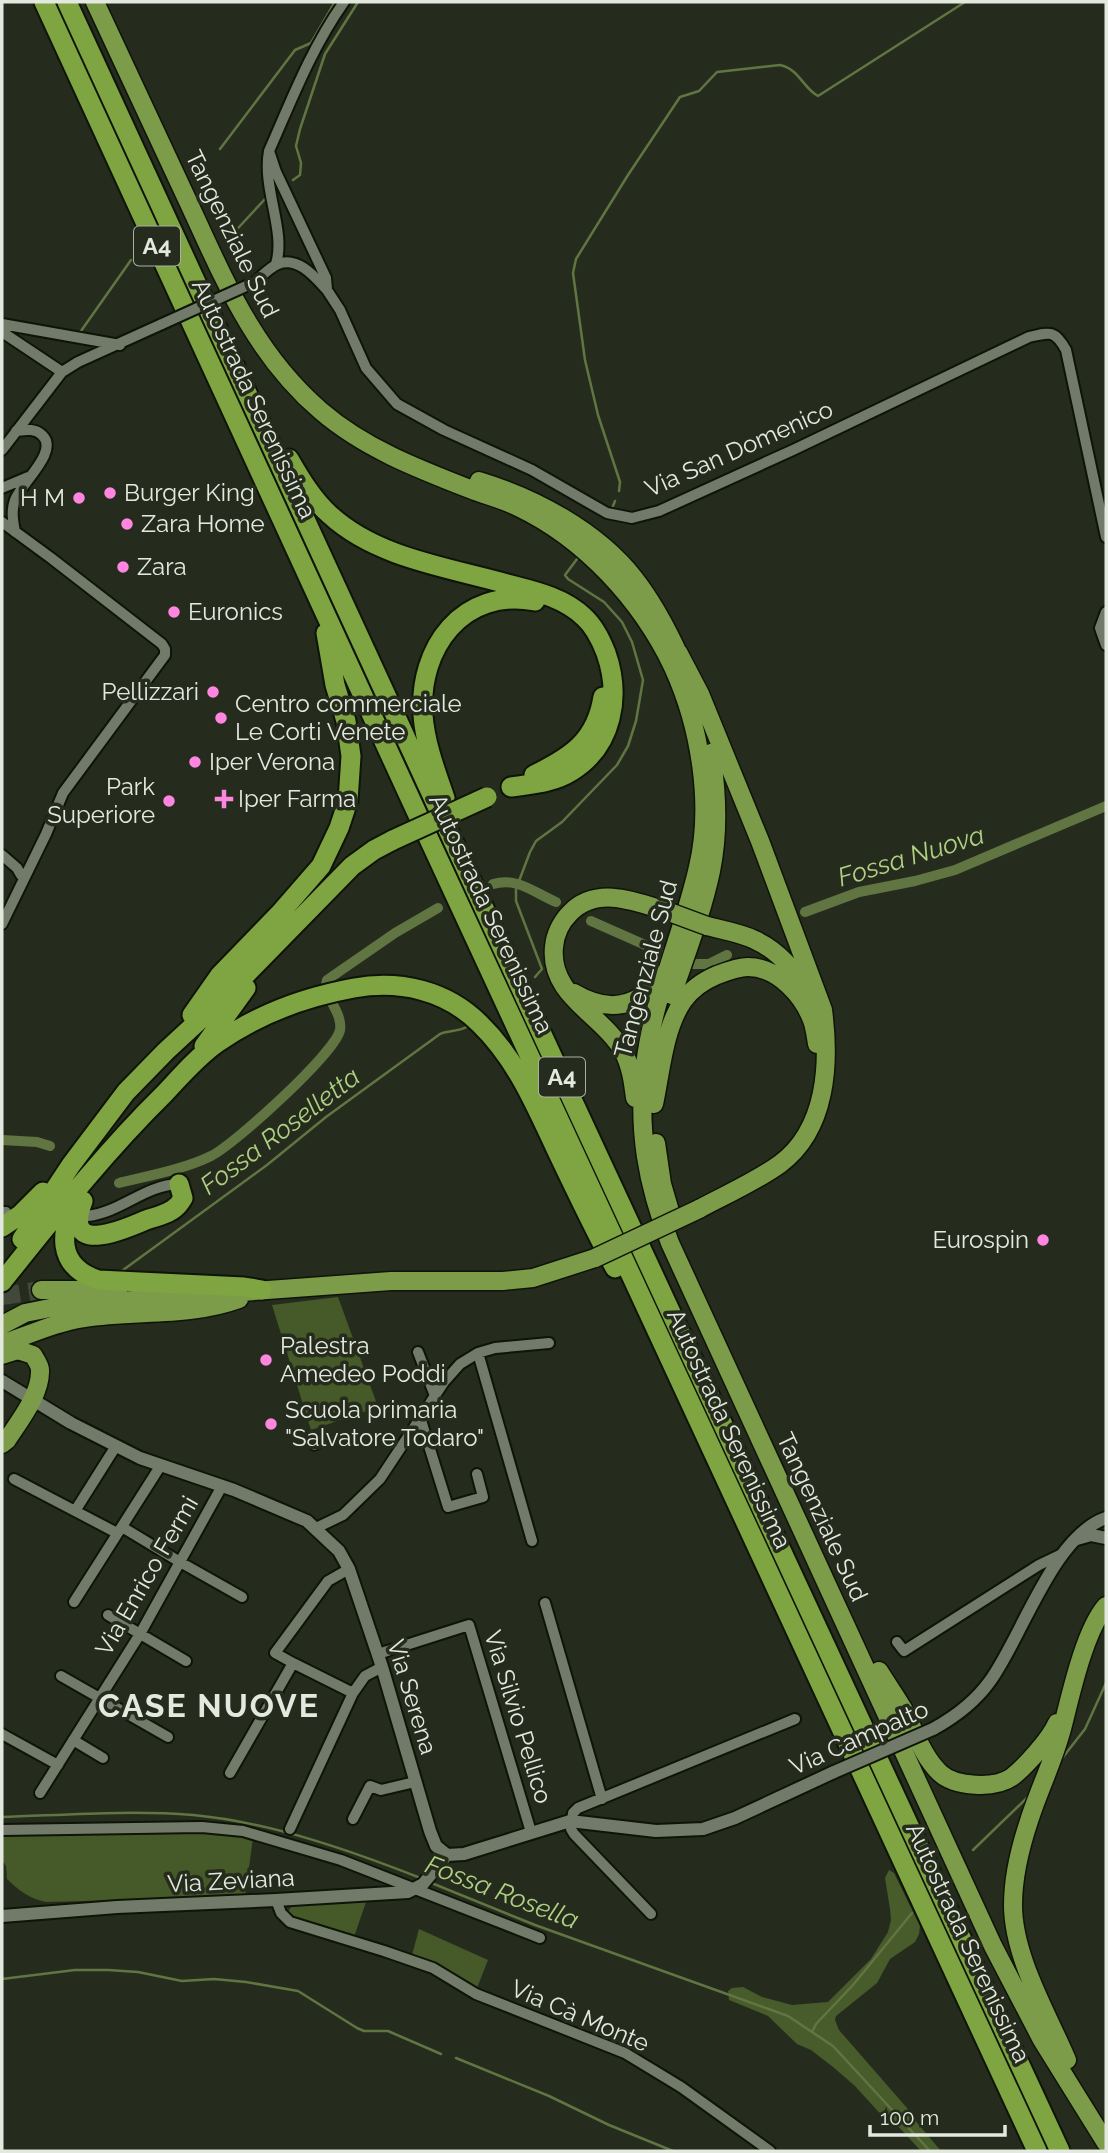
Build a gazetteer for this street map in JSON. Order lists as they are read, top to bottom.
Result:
{
  "streets": {
    "highway": ["Tangenziale Sud", "A4", "Autostrada Serenissima"],
    "street": [
      "Via San Domenico",
      "Via Enrico Fermi",
      "Via Serena",
      "Via Silvio Pellico",
      "Via Campalto",
      "Via Zeviana",
      "Via Cà Monte"
    ]
  },
  "crossings": [
    ["A4", "Autostrada Serenissima"],
    ["Via Enrico Fermi", "Via Serena"],
    ["Via Serena", "Via Silvio Pellico"],
    ["Via Zeviana", "Via Cà Monte"]
  ],
  "districts": ["CASE NUOVE"],
  "water": ["Fossa Nuova", "Fossa Roselletta", "Fossa Rosella"],
  "places": {
    "other": [
      "Burger King",
      "H M",
      "Zara Home",
      "Zara",
      "Euronics",
      "Pellizzari",
      "Centro commerciale Le Corti Venete",
      "Iper Verona",
      "Park Superiore",
      "Eurospin",
      "Palestra Amedeo Poddi",
      "Scuola primaria \"Salvatore Todaro\""
    ],
    "health": ["Iper Farma"]
  },
  "scale_bar": "100 m"
}
